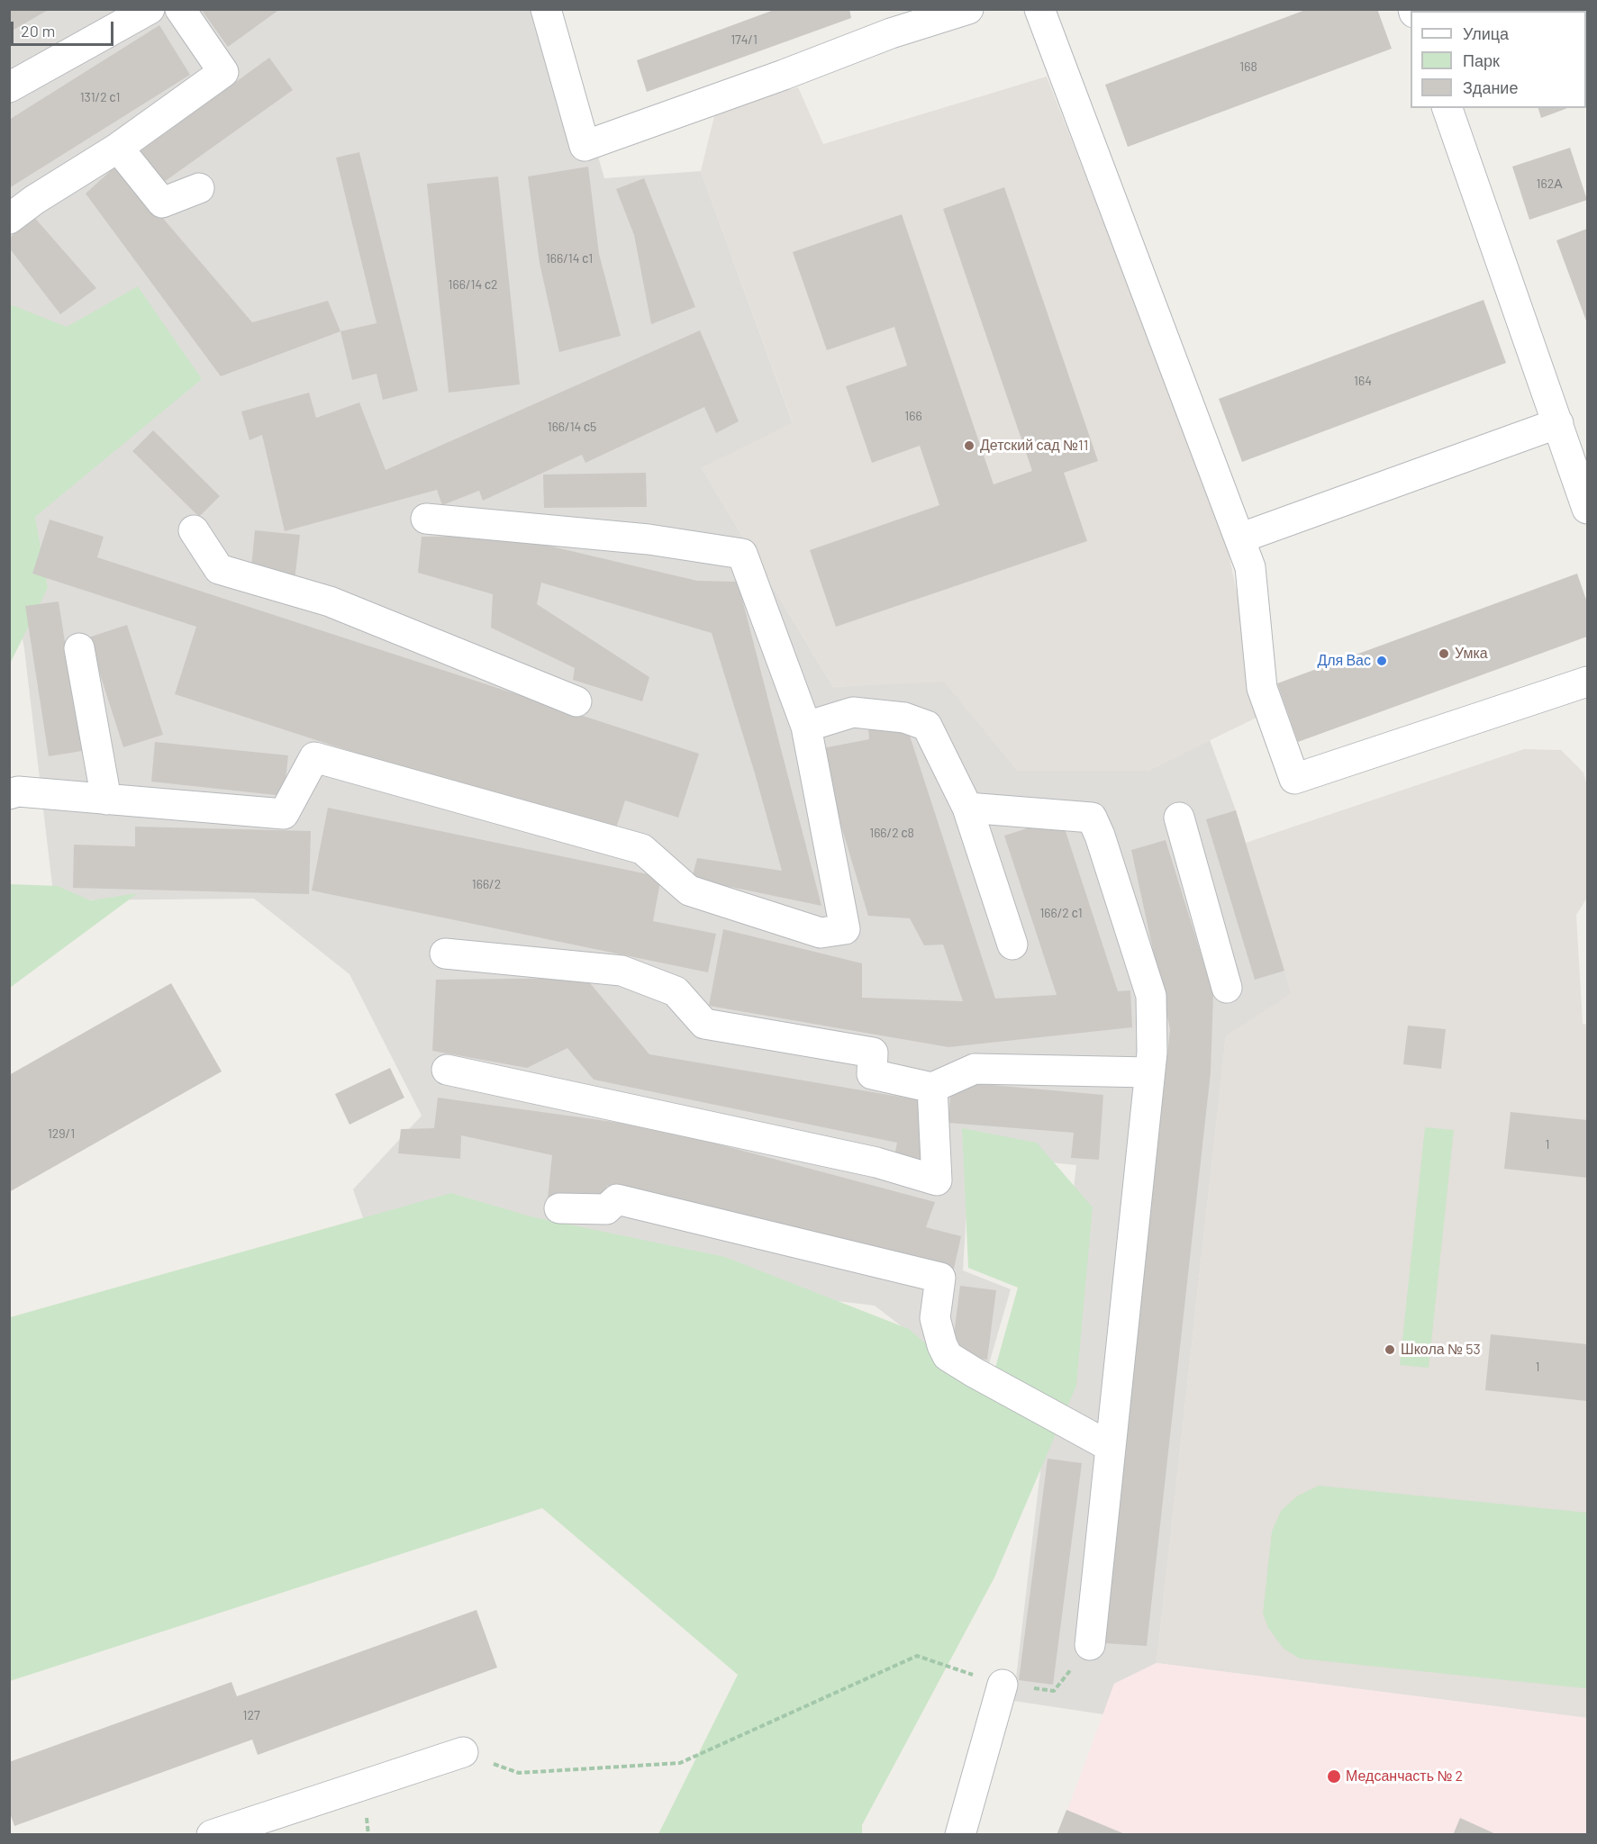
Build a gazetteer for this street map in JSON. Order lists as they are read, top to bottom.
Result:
{
  "places": [
    "Детский сад №11",
    "Умка",
    "Для Вас",
    "Школа № 53",
    "Медсанчасть № 2"
  ],
  "house_numbers": [
    "174/1",
    "168",
    "131/2 с1",
    "162А",
    "166/14 с1",
    "166/14 с2",
    "164",
    "166",
    "166/14 с5",
    "166/2 с8",
    "166/2",
    "166/2 с1",
    "129/1",
    "1",
    "1",
    "127"
  ],
  "legend": ["Улица", "Парк", "Здание"],
  "scale_bar": "20 m"
}
